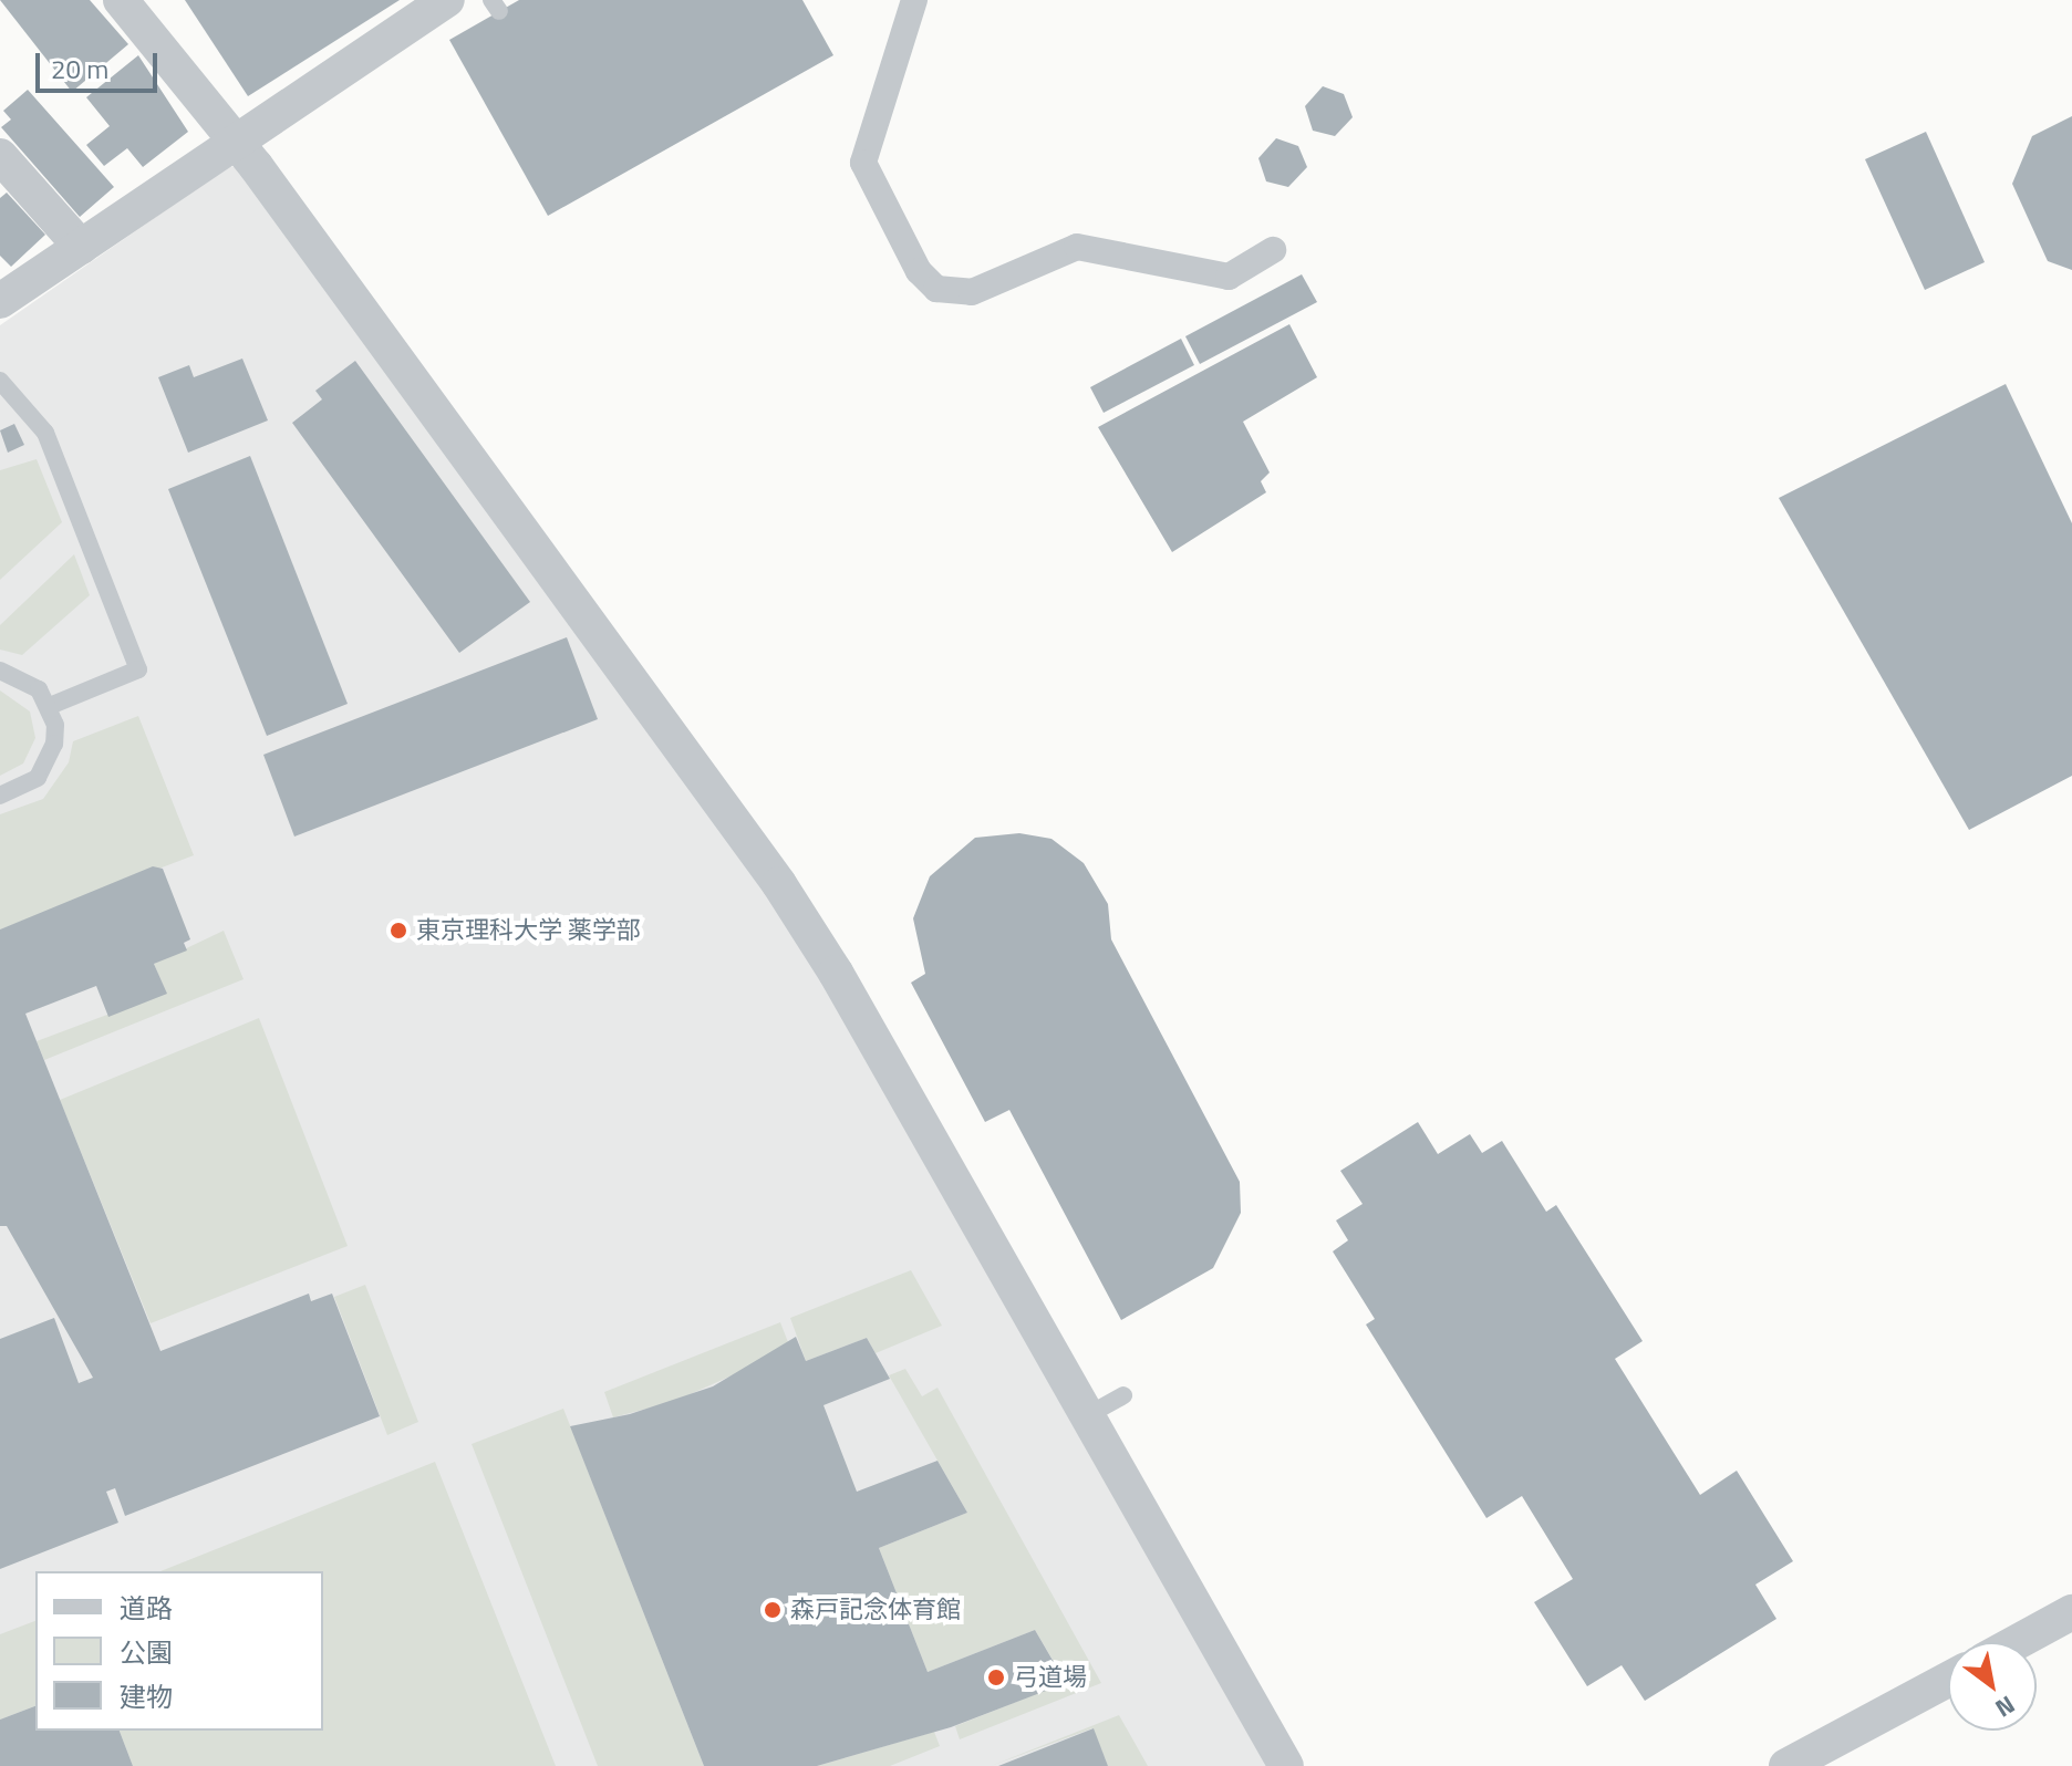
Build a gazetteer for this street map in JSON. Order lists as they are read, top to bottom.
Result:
{
  "places": ["東京理科大学 薬学部", "森戸記念体育館", "弓道場"],
  "legend": ["道路", "公園", "建物"],
  "scale_bar": "20 m",
  "north": "bottom right"
}
